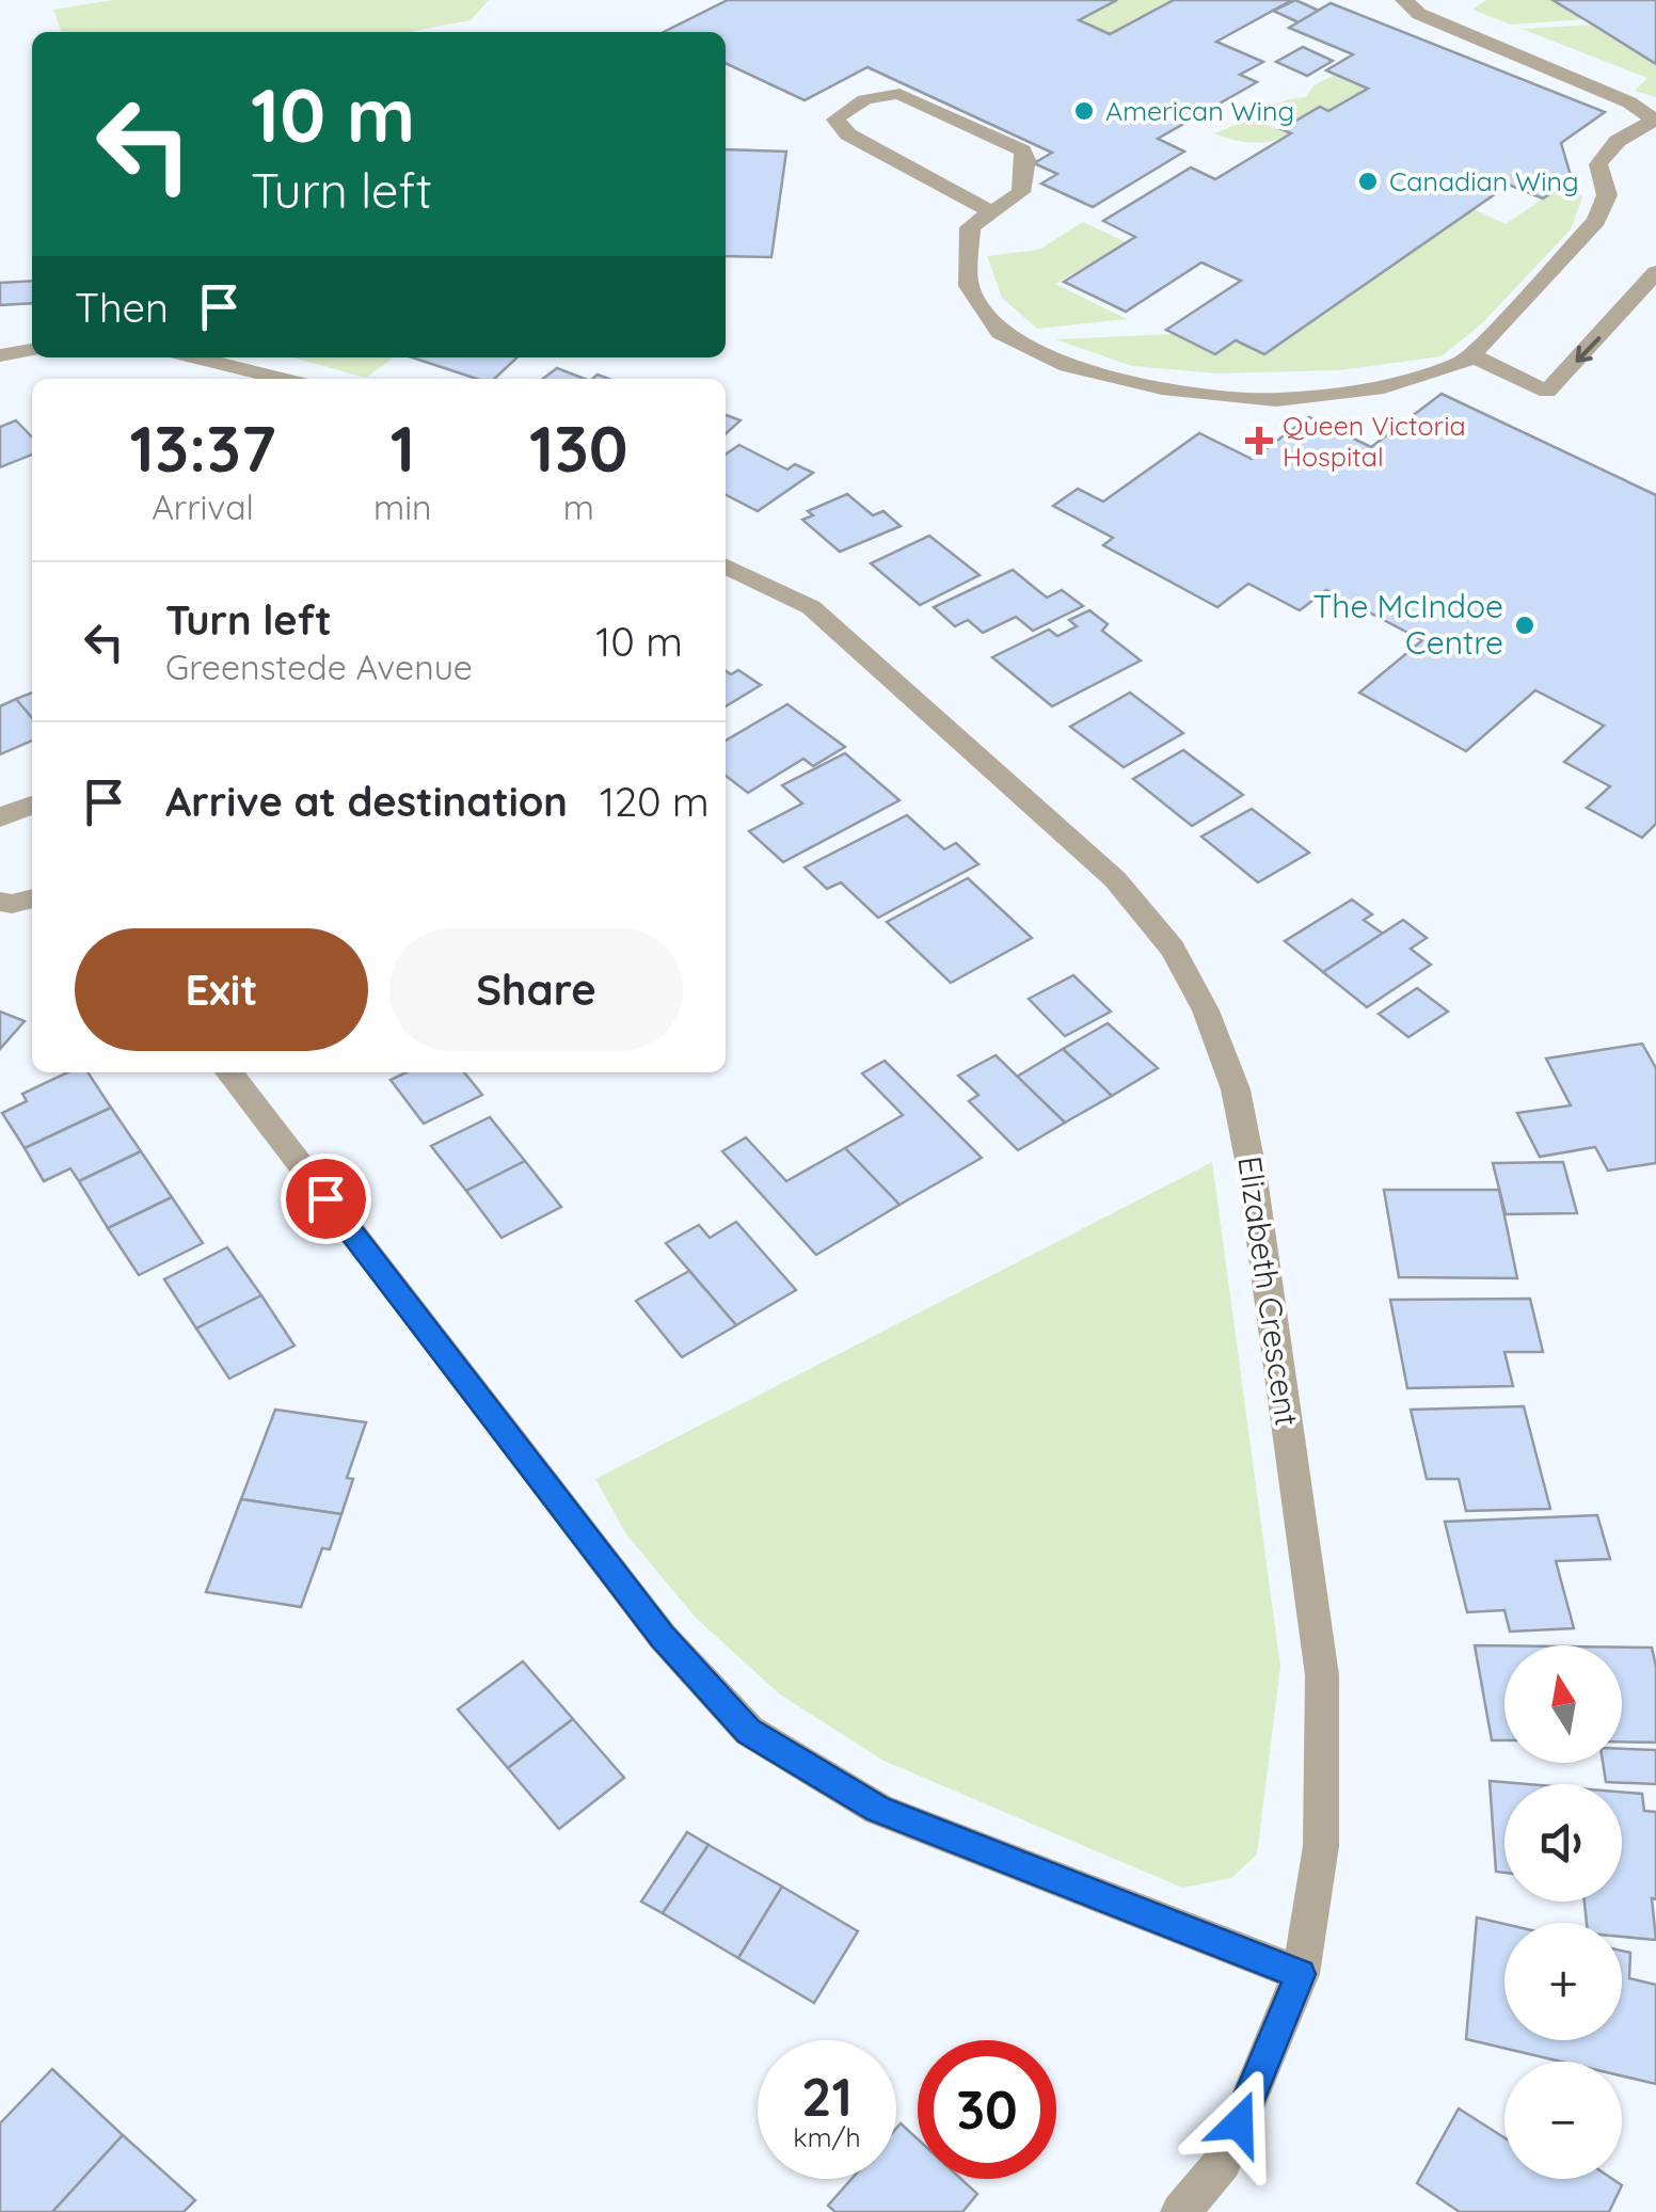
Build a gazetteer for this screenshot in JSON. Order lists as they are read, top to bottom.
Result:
{
  "streets": {
    "street": ["Elizabeth Crescent"]
  },
  "places": {
    "other": ["American Wing", "Canadian Wing", "The McIndoe Centre"],
    "health": ["Queen Victoria Hospital"]
  },
  "north": "top",
  "page": {
    "turn": ["10 m", "Turn left"],
    "then": "Then",
    "eta": [
      "13:37",
      "Arrival",
      "1",
      "min",
      "130",
      "m"
    ],
    "list": [
      {
        "name": "Turn left",
        "note": "Greenstede Avenue",
        "value": "10 m"
      },
      {
        "name": "Arrive at destination",
        "value": "120 m"
      }
    ],
    "buttons": ["Exit", "Share"],
    "map_buttons": ["+", "−"],
    "speed": "21 km/h",
    "limit": "30"
  }
}
